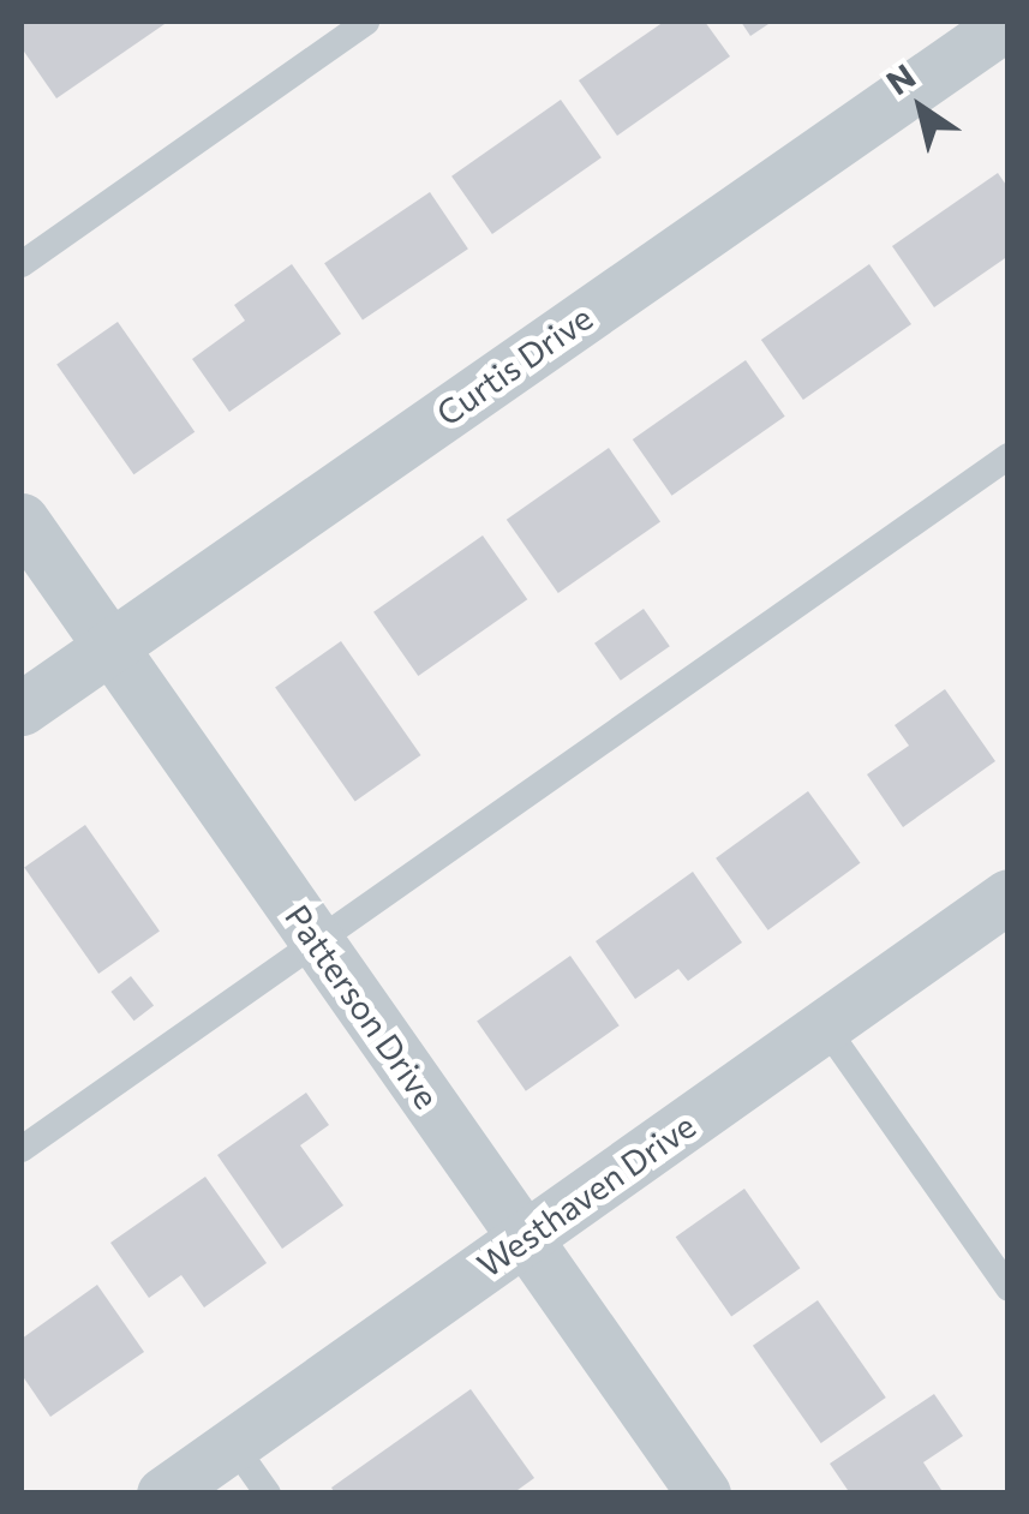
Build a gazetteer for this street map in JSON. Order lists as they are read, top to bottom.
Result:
{
  "streets": {
    "street": ["Curtis Drive", "Patterson Drive", "Westhaven Drive"]
  },
  "crossings": [
    ["Curtis Drive", "Patterson Drive"],
    ["Patterson Drive", "Westhaven Drive"]
  ],
  "north": "top left"
}
